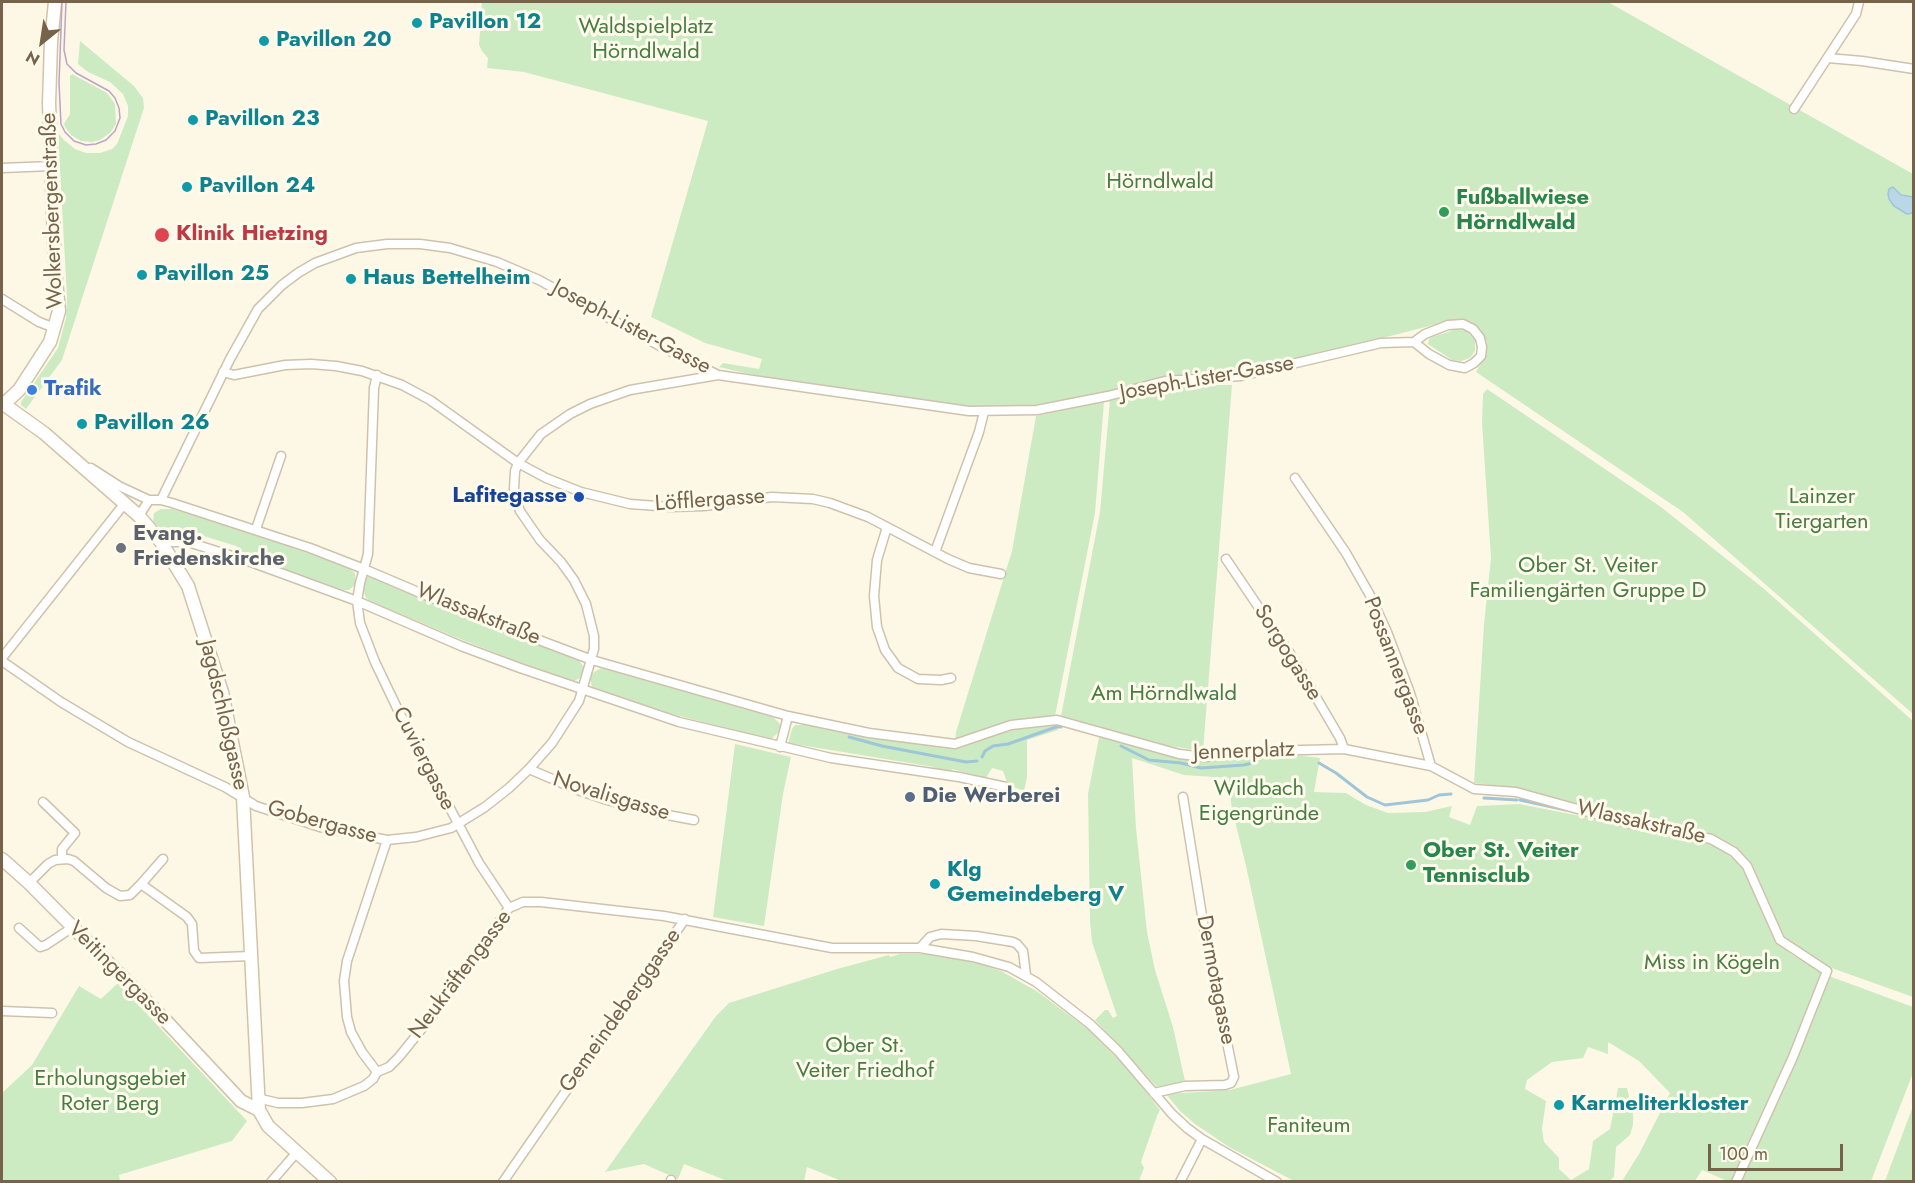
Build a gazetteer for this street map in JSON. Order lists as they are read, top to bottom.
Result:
{
  "streets": {
    "street": [
      "Wolkersbergenstraße",
      "Joseph-Lister-Gasse",
      "Löfflergasse",
      "Wlassakstraße",
      "Sorgogasse",
      "Possannergasse",
      "Jagdschloßgasse",
      "Jennerplatz",
      "Cuviergasse",
      "Novalisgasse",
      "Gobergasse",
      "Veitingergasse",
      "Neukräftengasse",
      "Dermotagasse",
      "Gemeindeberggasse"
    ]
  },
  "crossings": [
    ["Wolkersbergenstraße", "Jagdschloßgasse"],
    ["Joseph-Lister-Gasse", "Löfflergasse"],
    ["Joseph-Lister-Gasse", "Wlassakstraße"],
    ["Wlassakstraße", "Possannergasse"],
    ["Wlassakstraße", "Jagdschloßgasse"],
    ["Wlassakstraße", "Jennerplatz"],
    ["Wlassakstraße", "Cuviergasse"],
    ["Wlassakstraße", "Gobergasse"],
    ["Sorgogasse", "Jennerplatz"],
    ["Possannergasse", "Jennerplatz"],
    ["Jagdschloßgasse", "Gobergasse"],
    ["Jagdschloßgasse", "Veitingergasse"],
    ["Jagdschloßgasse", "Neukräftengasse"],
    ["Cuviergasse", "Gobergasse"],
    ["Cuviergasse", "Neukräftengasse"],
    ["Novalisgasse", "Gobergasse"],
    ["Veitingergasse", "Neukräftengasse"],
    ["Neukräftengasse", "Gemeindeberggasse"],
    ["Dermotagasse", "Gemeindeberggasse"]
  ],
  "parks": [
    "Waldspielplatz Hörndlwald",
    "Hörndlwald",
    "Lainzer Tiergarten",
    "Ober St. Veiter Familiengärten Gruppe D",
    "Am Hörndlwald",
    "Wildbach Eigengründe",
    "Miss in Kögeln",
    "Ober St. Veiter Friedhof",
    "Erholungsgebiet Roter Berg",
    "Faniteum"
  ],
  "places": [
    "Pavillon 12",
    "Pavillon 20",
    "Pavillon 23",
    "Pavillon 24",
    "Fußballwiese Hörndlwald",
    "Klinik Hietzing",
    "Pavillon 25",
    "Haus Bettelheim",
    "Trafik",
    "Pavillon 26",
    "Lafitegasse",
    "Evang. Friedenskirche",
    "Die Werberei",
    "Ober St. Veiter Tennisclub",
    "Klg Gemeindeberg V",
    "Karmeliterkloster"
  ],
  "scale_bar": "100 m",
  "north": "bottom left"
}
